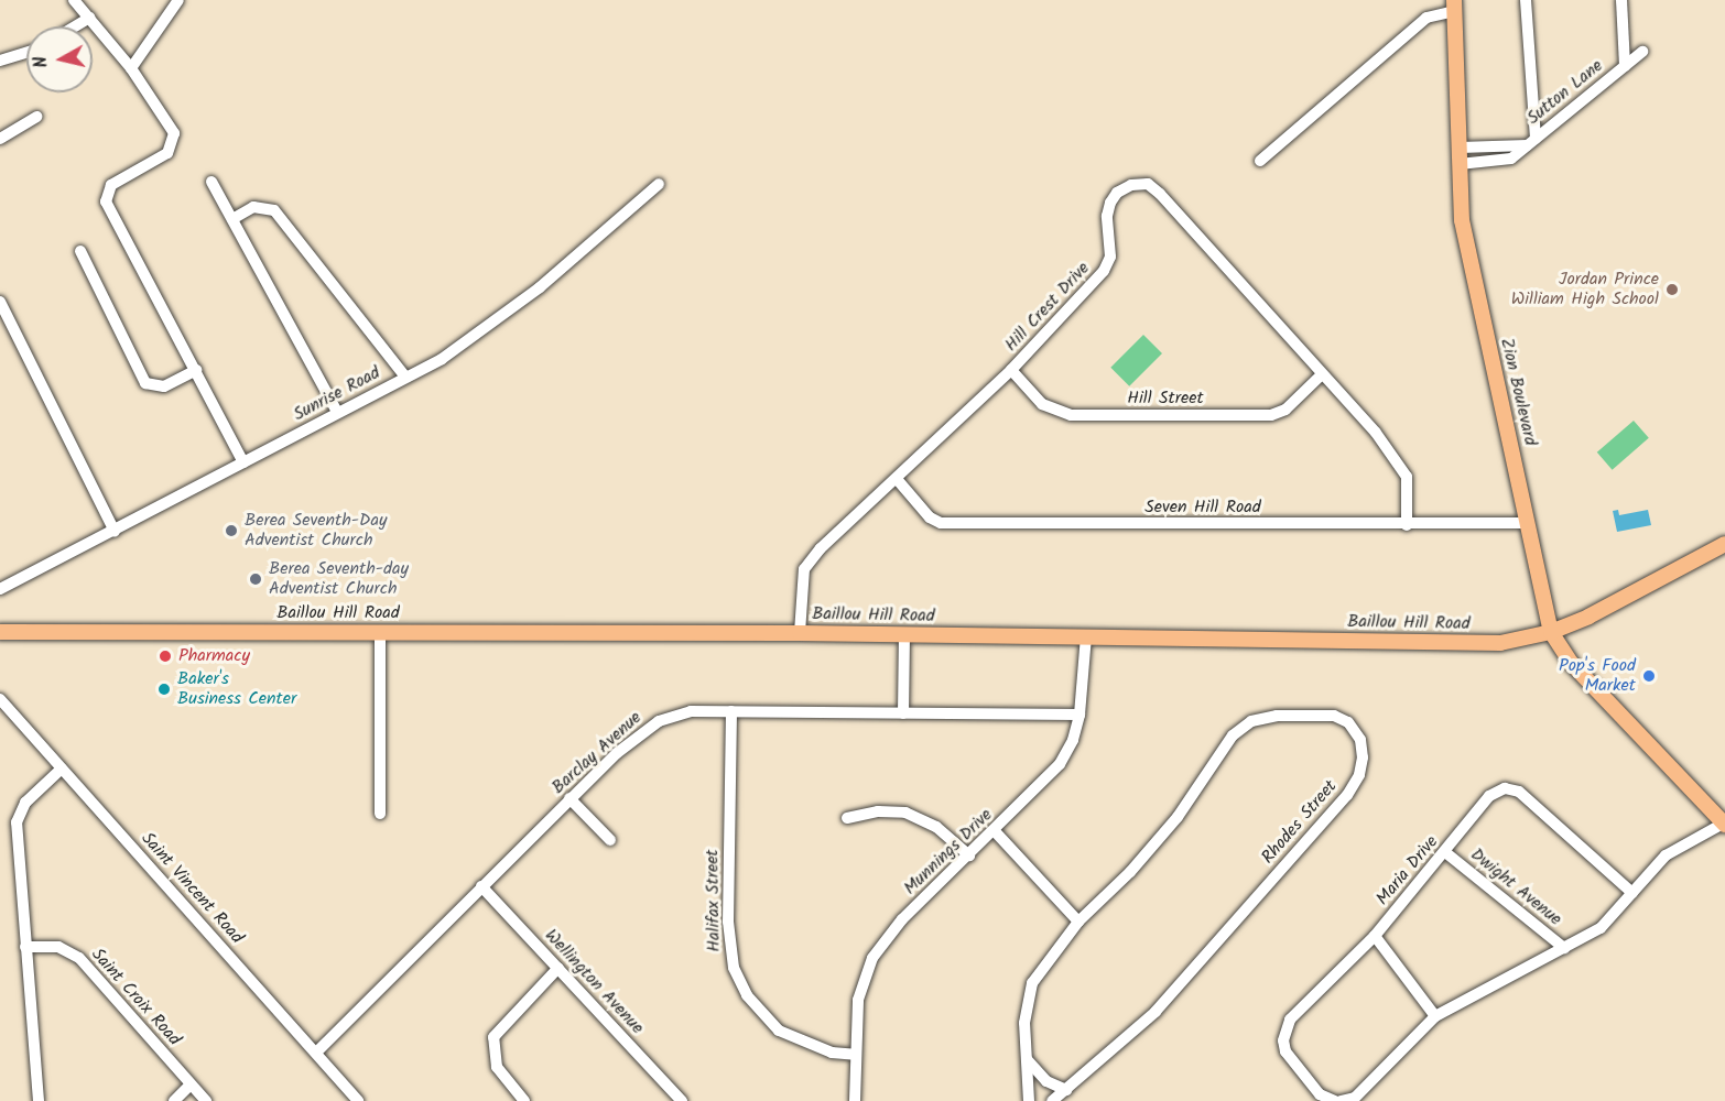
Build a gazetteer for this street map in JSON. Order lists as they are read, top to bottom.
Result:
{
  "streets": {
    "main road": ["Zion Boulevard", "Baillou Hill Road"],
    "street": [
      "Sutton Lane",
      "Hill Crest Drive",
      "Sunrise Road",
      "Hill Street",
      "Seven Hill Road",
      "Barclay Avenue",
      "Rhodes Street",
      "Munnings Drive",
      "Maria Drive",
      "Dwight Avenue",
      "Saint Vincent Road",
      "Halifax Street",
      "Wellington Avenue",
      "Saint Croix Road"
    ]
  },
  "crossings": [
    ["Sutton Lane", "Zion Boulevard"],
    ["Hill Crest Drive", "Hill Street"],
    ["Hill Crest Drive", "Seven Hill Road"],
    ["Hill Crest Drive", "Baillou Hill Road"],
    ["Zion Boulevard", "Seven Hill Road"],
    ["Zion Boulevard", "Baillou Hill Road"],
    ["Baillou Hill Road", "Munnings Drive"],
    ["Barclay Avenue", "Munnings Drive"],
    ["Barclay Avenue", "Saint Vincent Road"],
    ["Barclay Avenue", "Halifax Street"],
    ["Barclay Avenue", "Wellington Avenue"],
    ["Munnings Drive", "Halifax Street"],
    ["Maria Drive", "Dwight Avenue"]
  ],
  "places": [
    "Jordan Prince William High School",
    "Berea Seventh-Day Adventist Church",
    "Berea Seventh-day Adventist Church",
    "Pharmacy",
    "Pop's Food Market",
    "Baker's Business Center"
  ],
  "north": "left"
}
